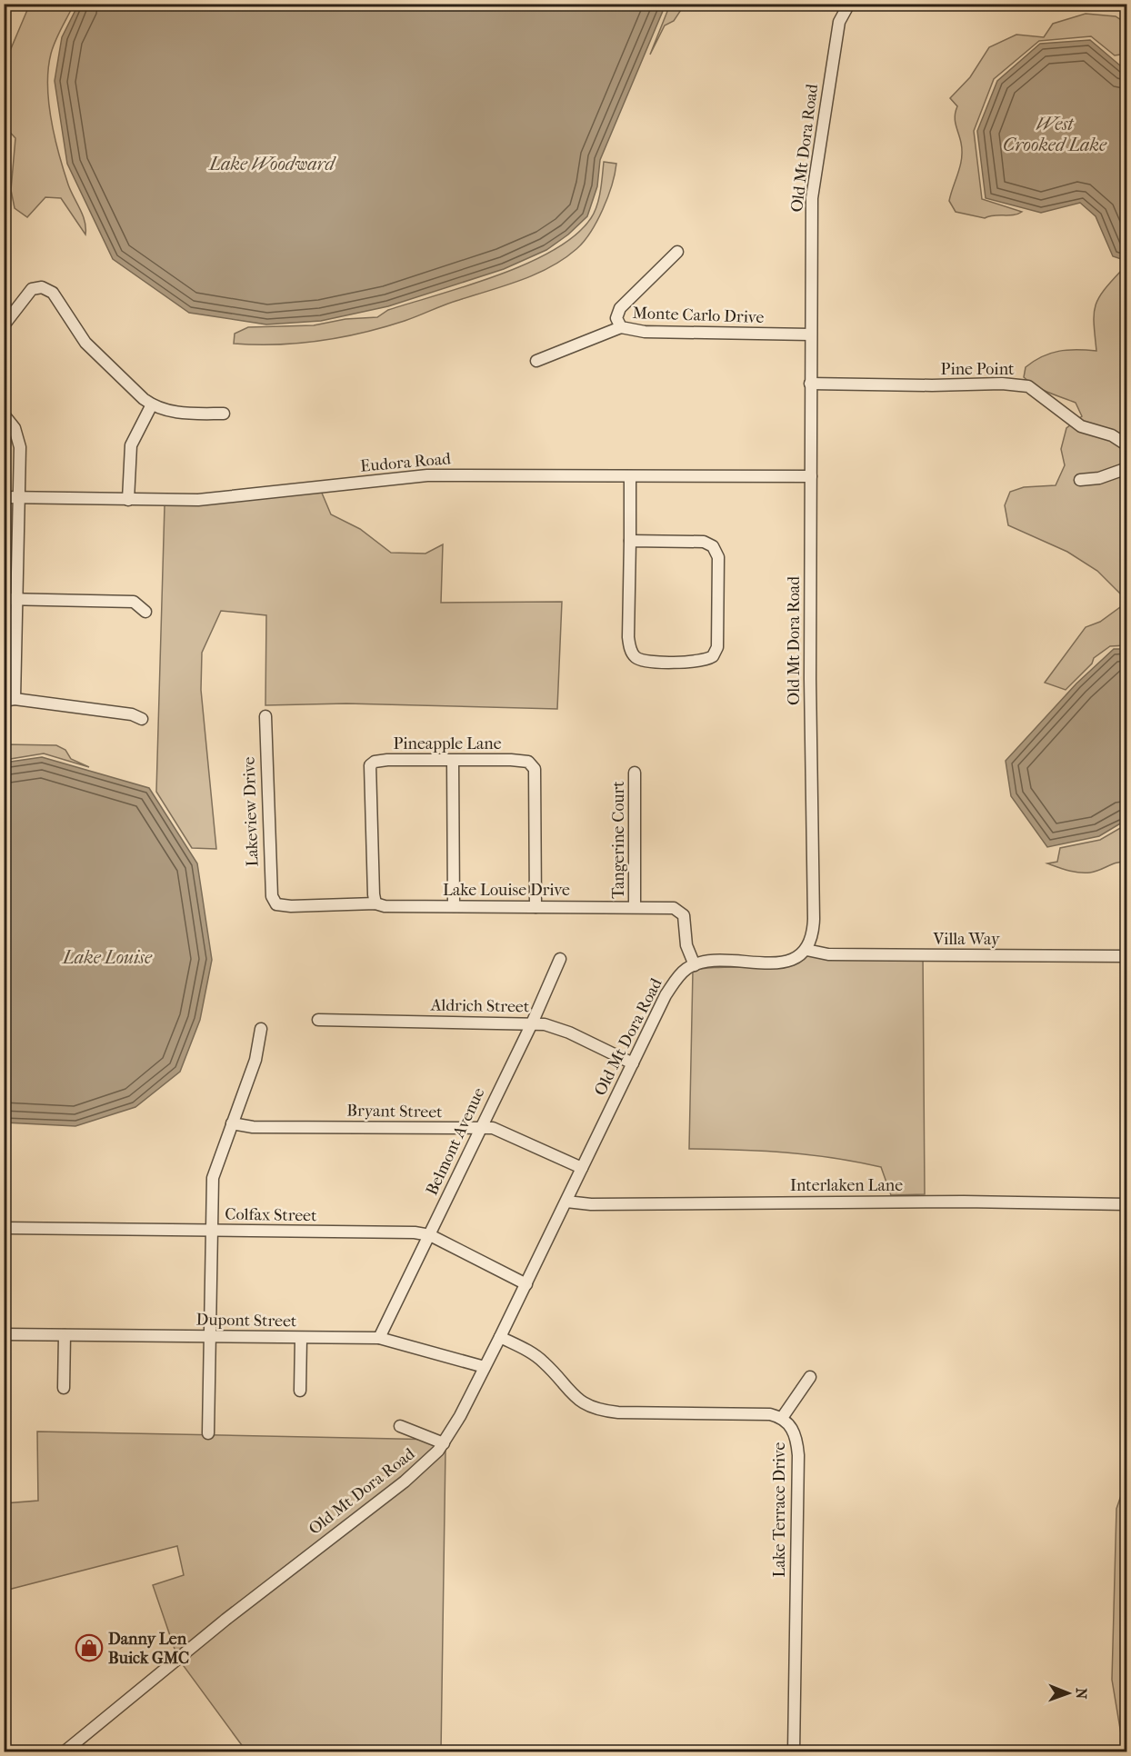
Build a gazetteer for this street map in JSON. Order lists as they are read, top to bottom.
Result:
{
  "streets": {
    "street": [
      "Old Mt Dora Road",
      "Monte Carlo Drive",
      "Pine Point",
      "Eudora Road",
      "Pineapple Lane",
      "Lakeview Drive",
      "Tangerine Court",
      "Lake Louise Drive",
      "Villa Way",
      "Aldrich Street",
      "Bryant Street",
      "Belmont Avenue",
      "Interlaken Lane",
      "Colfax Street",
      "Dupont Street",
      "Lake Terrace Drive"
    ]
  },
  "crossings": [
    ["Old Mt Dora Road", "Monte Carlo Drive"],
    ["Old Mt Dora Road", "Pine Point"],
    ["Old Mt Dora Road", "Eudora Road"],
    ["Old Mt Dora Road", "Lake Louise Drive"],
    ["Old Mt Dora Road", "Villa Way"],
    ["Old Mt Dora Road", "Aldrich Street"],
    ["Old Mt Dora Road", "Bryant Street"],
    ["Old Mt Dora Road", "Interlaken Lane"],
    ["Old Mt Dora Road", "Colfax Street"],
    ["Old Mt Dora Road", "Dupont Street"],
    ["Old Mt Dora Road", "Lake Terrace Drive"],
    ["Pineapple Lane", "Lake Louise Drive"],
    ["Lakeview Drive", "Lake Louise Drive"],
    ["Tangerine Court", "Lake Louise Drive"],
    ["Aldrich Street", "Belmont Avenue"],
    ["Bryant Street", "Belmont Avenue"],
    ["Belmont Avenue", "Colfax Street"],
    ["Belmont Avenue", "Dupont Street"]
  ],
  "water": ["West Crooked Lake", "Lake Woodward", "Lake Louise"],
  "places": {
    "shop": ["Danny Len Buick GMC"]
  },
  "north": "right"
}
